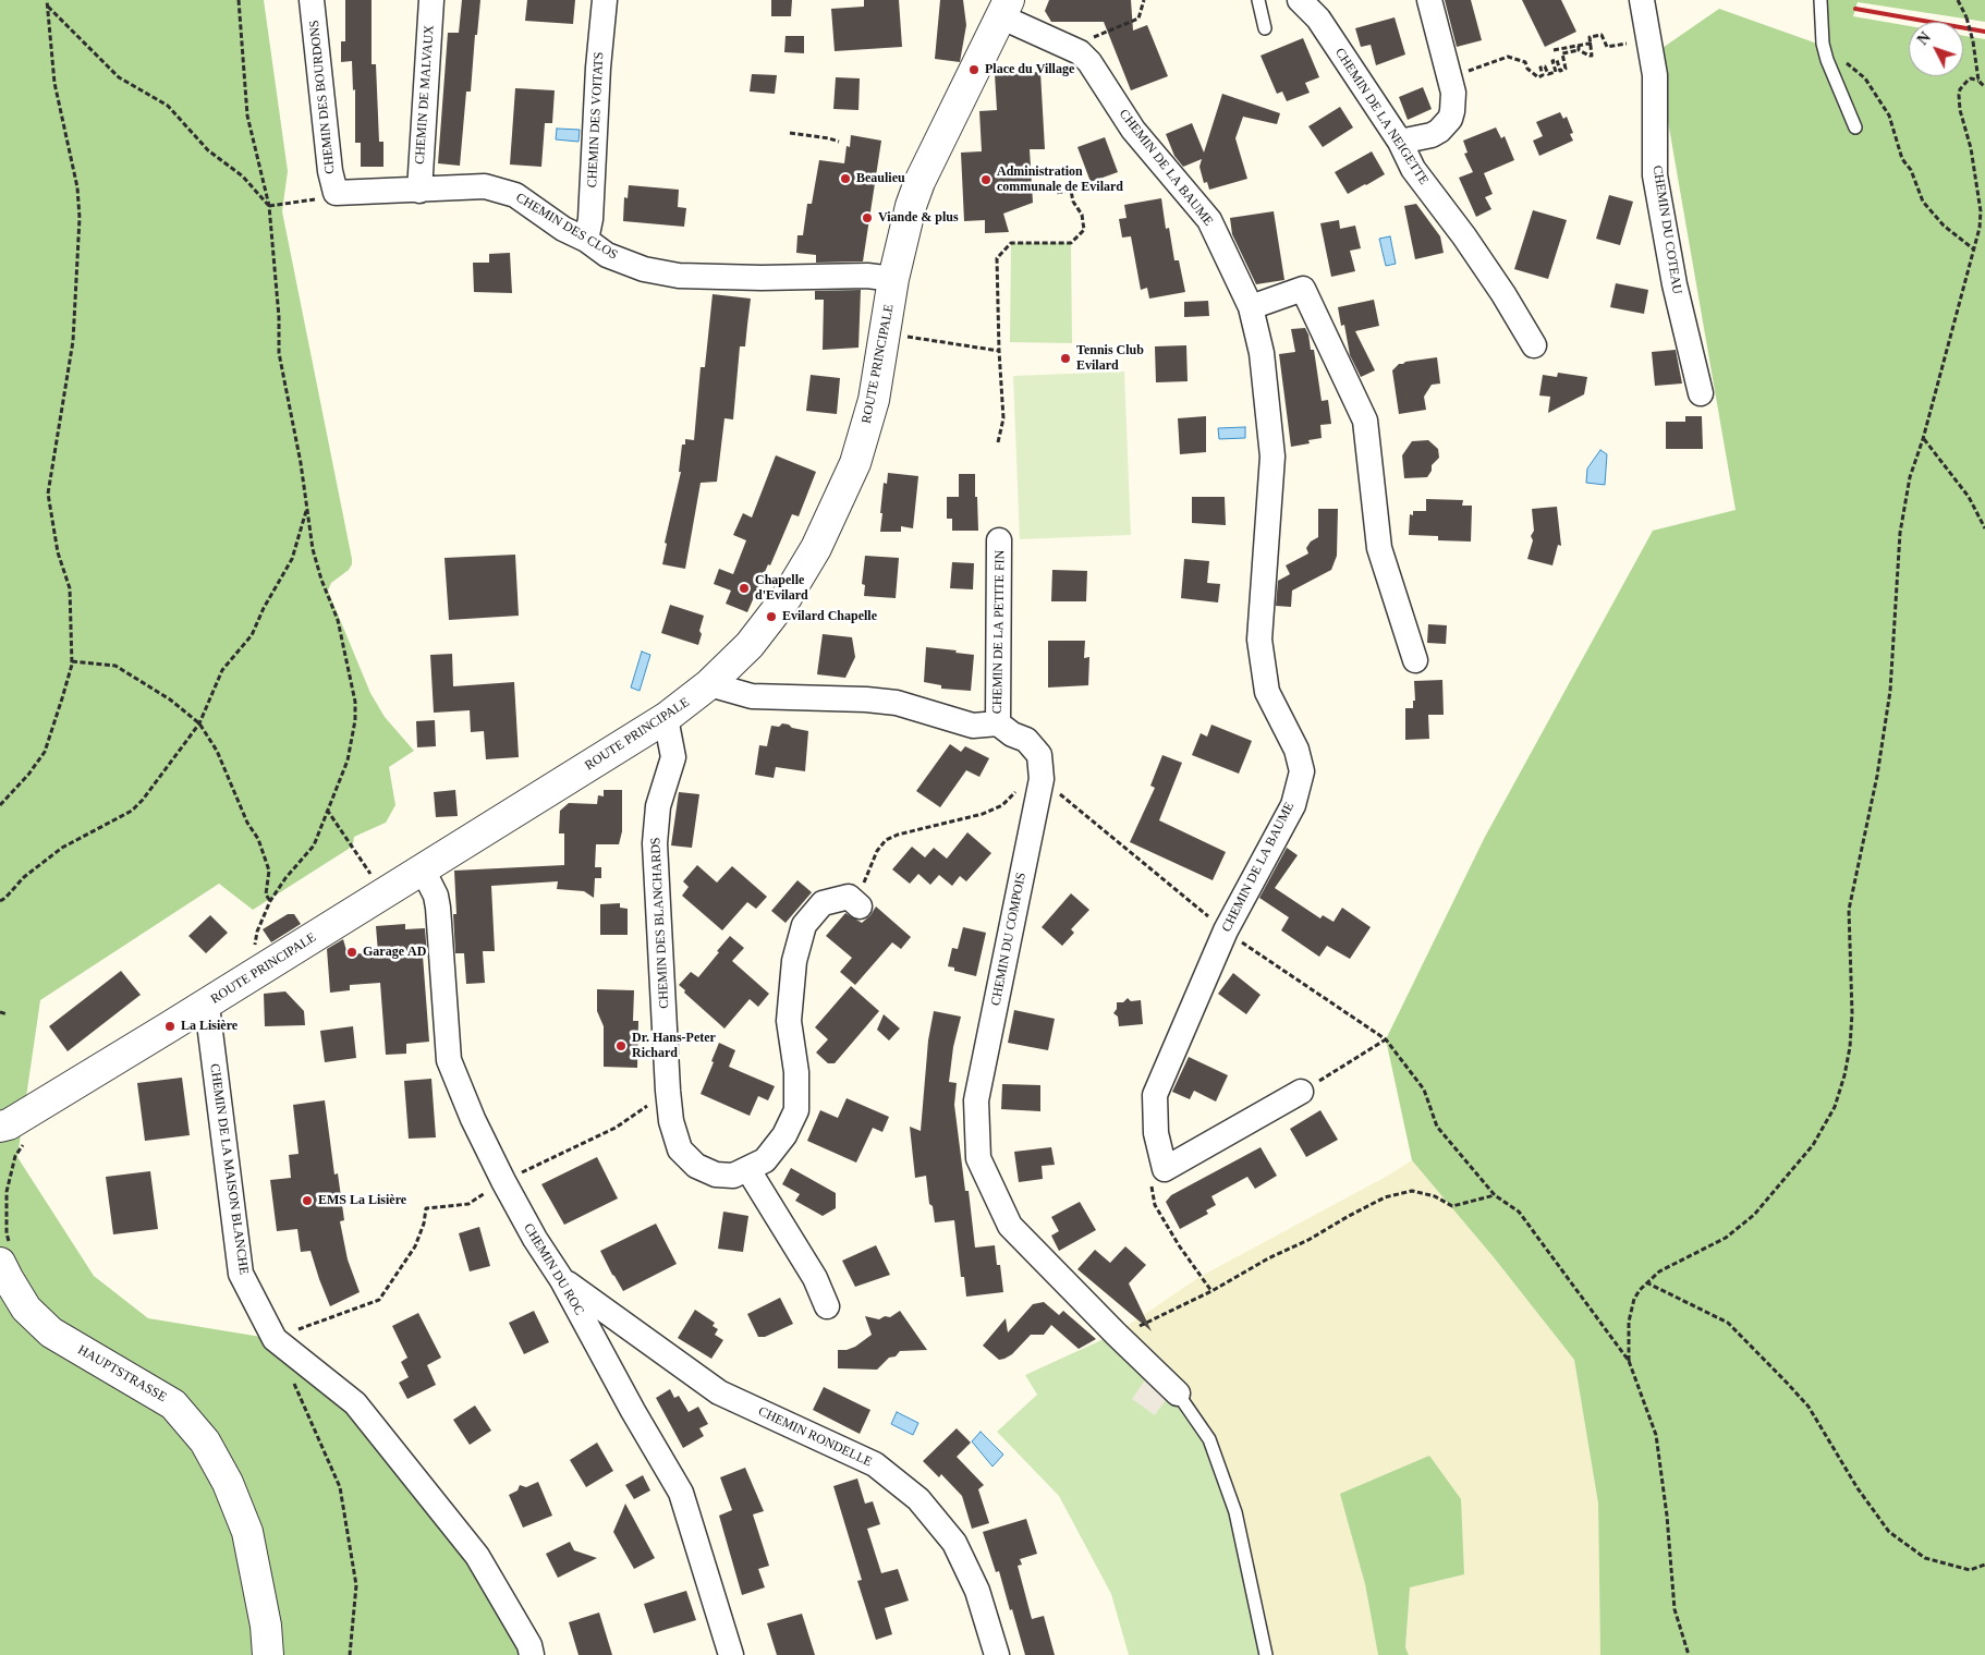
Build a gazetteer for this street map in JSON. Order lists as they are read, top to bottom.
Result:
{
  "streets": {
    "street": [
      "CHEMIN DE MALVAUX",
      "CHEMIN DES BOURDONS",
      "CHEMIN DE LA NEIGETTE",
      "CHEMIN DES VOITATS",
      "CHEMIN DE LA BAUME",
      "CHEMIN DES CLOS",
      "CHEMIN DU COTEAU",
      "ROUTE PRINCIPALE",
      "CHEMIN DE LA PETITE FIN",
      "CHEMIN DES BLANCHARDS",
      "CHEMIN DU COMPOIS",
      "CHEMIN DE LA MAISON BLANCHE",
      "CHEMIN DU ROC",
      "HAUPTSTRASSE",
      "CHEMIN RONDELLE"
    ]
  },
  "crossings": [
    ["CHEMIN DE MALVAUX", "CHEMIN DES CLOS"],
    ["CHEMIN DES BOURDONS", "CHEMIN DES CLOS"],
    ["CHEMIN DES VOITATS", "CHEMIN DES CLOS"],
    ["CHEMIN DE LA BAUME", "ROUTE PRINCIPALE"],
    ["CHEMIN DES CLOS", "ROUTE PRINCIPALE"],
    ["ROUTE PRINCIPALE", "CHEMIN DES BLANCHARDS"],
    ["ROUTE PRINCIPALE", "CHEMIN DE LA MAISON BLANCHE"],
    ["ROUTE PRINCIPALE", "CHEMIN DU ROC"],
    ["CHEMIN DE LA PETITE FIN", "CHEMIN DU COMPOIS"],
    ["CHEMIN DU ROC", "CHEMIN RONDELLE"]
  ],
  "places": [
    "Place du Village",
    "Beaulieu",
    "Administration communale de Evilard",
    "Viande & plus",
    "Tennis Club Evilard",
    "Chapelle d'Evilard",
    "Evilard Chapelle",
    "Garage AD",
    "La Lisière",
    "Dr. Hans-Peter Richard",
    "EMS La Lisière"
  ],
  "north": "top left"
}
